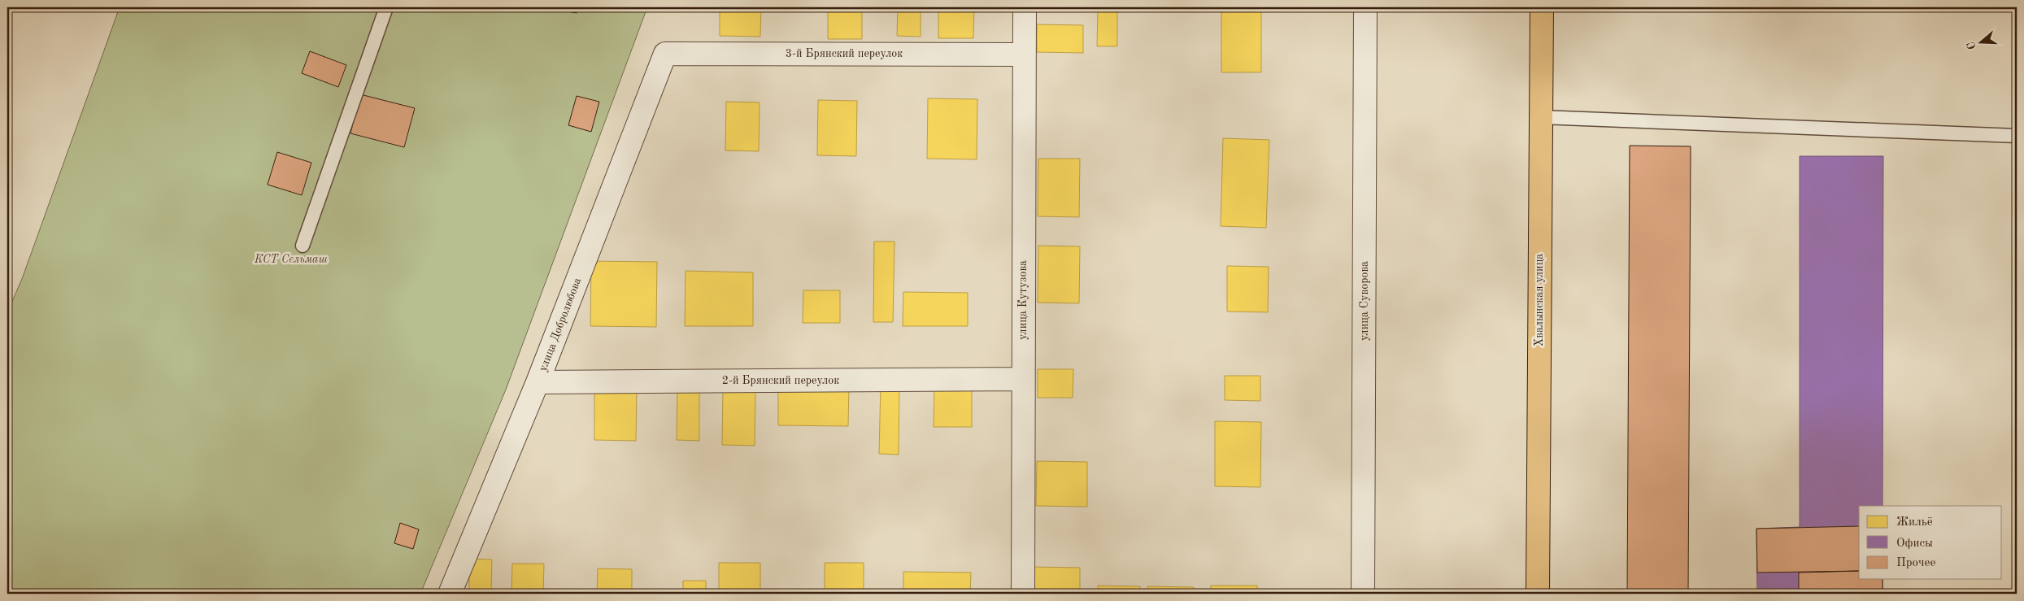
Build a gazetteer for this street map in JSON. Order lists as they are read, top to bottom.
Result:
{
  "streets": {
    "main road": ["Хвалынская улица"],
    "street": [
      "3-й Брянский переулок",
      "улица Кутузова",
      "улица Суворова",
      "улица Добролюбова",
      "2-й Брянский переулок"
    ]
  },
  "crossings": [
    ["3-й Брянский переулок", "улица Кутузова"],
    ["3-й Брянский переулок", "улица Добролюбова"],
    ["улица Кутузова", "2-й Брянский переулок"],
    ["улица Добролюбова", "2-й Брянский переулок"]
  ],
  "parks": ["КСТ Сельмаш"],
  "legend": ["Жильё", "Офисы", "Прочее"],
  "north": "left"
}
